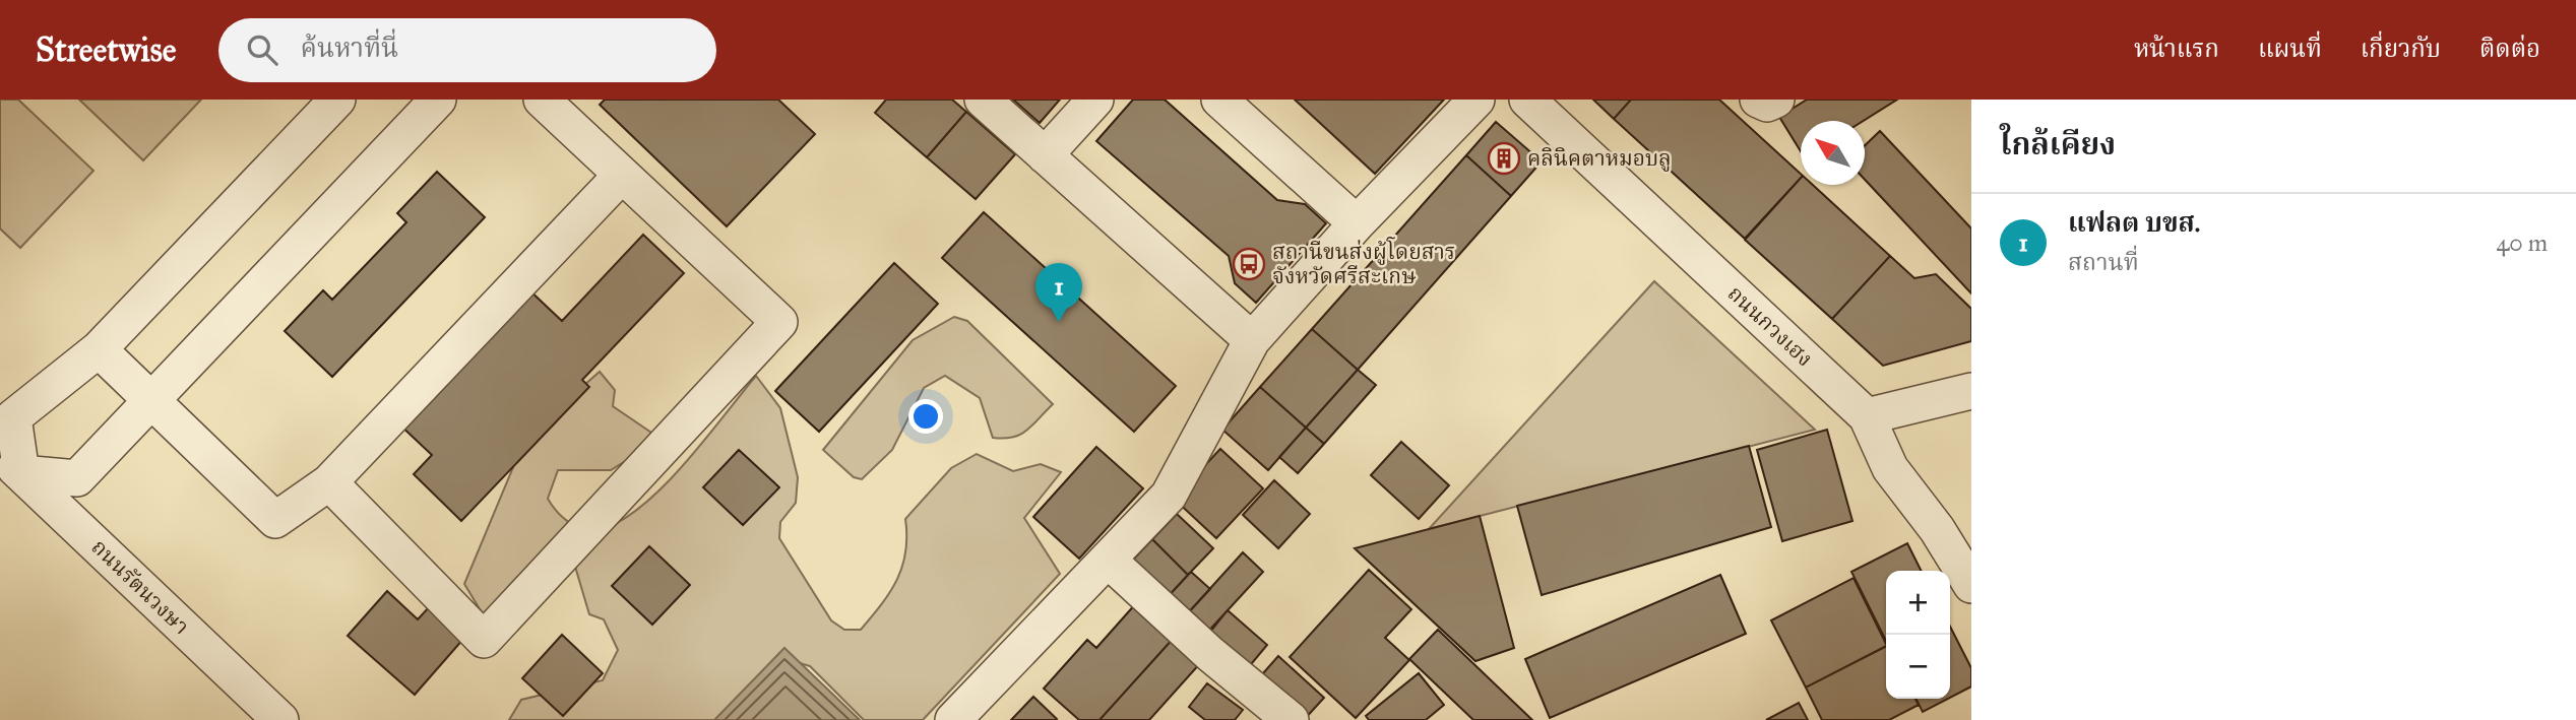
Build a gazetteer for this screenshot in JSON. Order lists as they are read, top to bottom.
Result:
{
  "streets": {
    "street": ["ถนนกวงเฮง", "ถนนรัตนวงษา"]
  },
  "places": {
    "building": ["คลินิคตาหมอบลู"],
    "bus stop": ["สถานีขนส่งผู้โดยสาร จังหวัดศรีสะเกษ"]
  },
  "north": "top left",
  "page": {
    "header": "Streetwise",
    "search": "ค้นหาที่นี่",
    "nav": [
      "หน้าแรก",
      "แผนที่",
      "เกี่ยวกับ",
      "ติดต่อ"
    ],
    "heading": "ใกล้เคียง",
    "list": [
      {
        "mark": "1",
        "name": "แฟลต บขส.",
        "note": "สถานที่",
        "value": "40 m"
      }
    ],
    "pins": "1",
    "map_buttons": ["+", "−"]
  }
}
